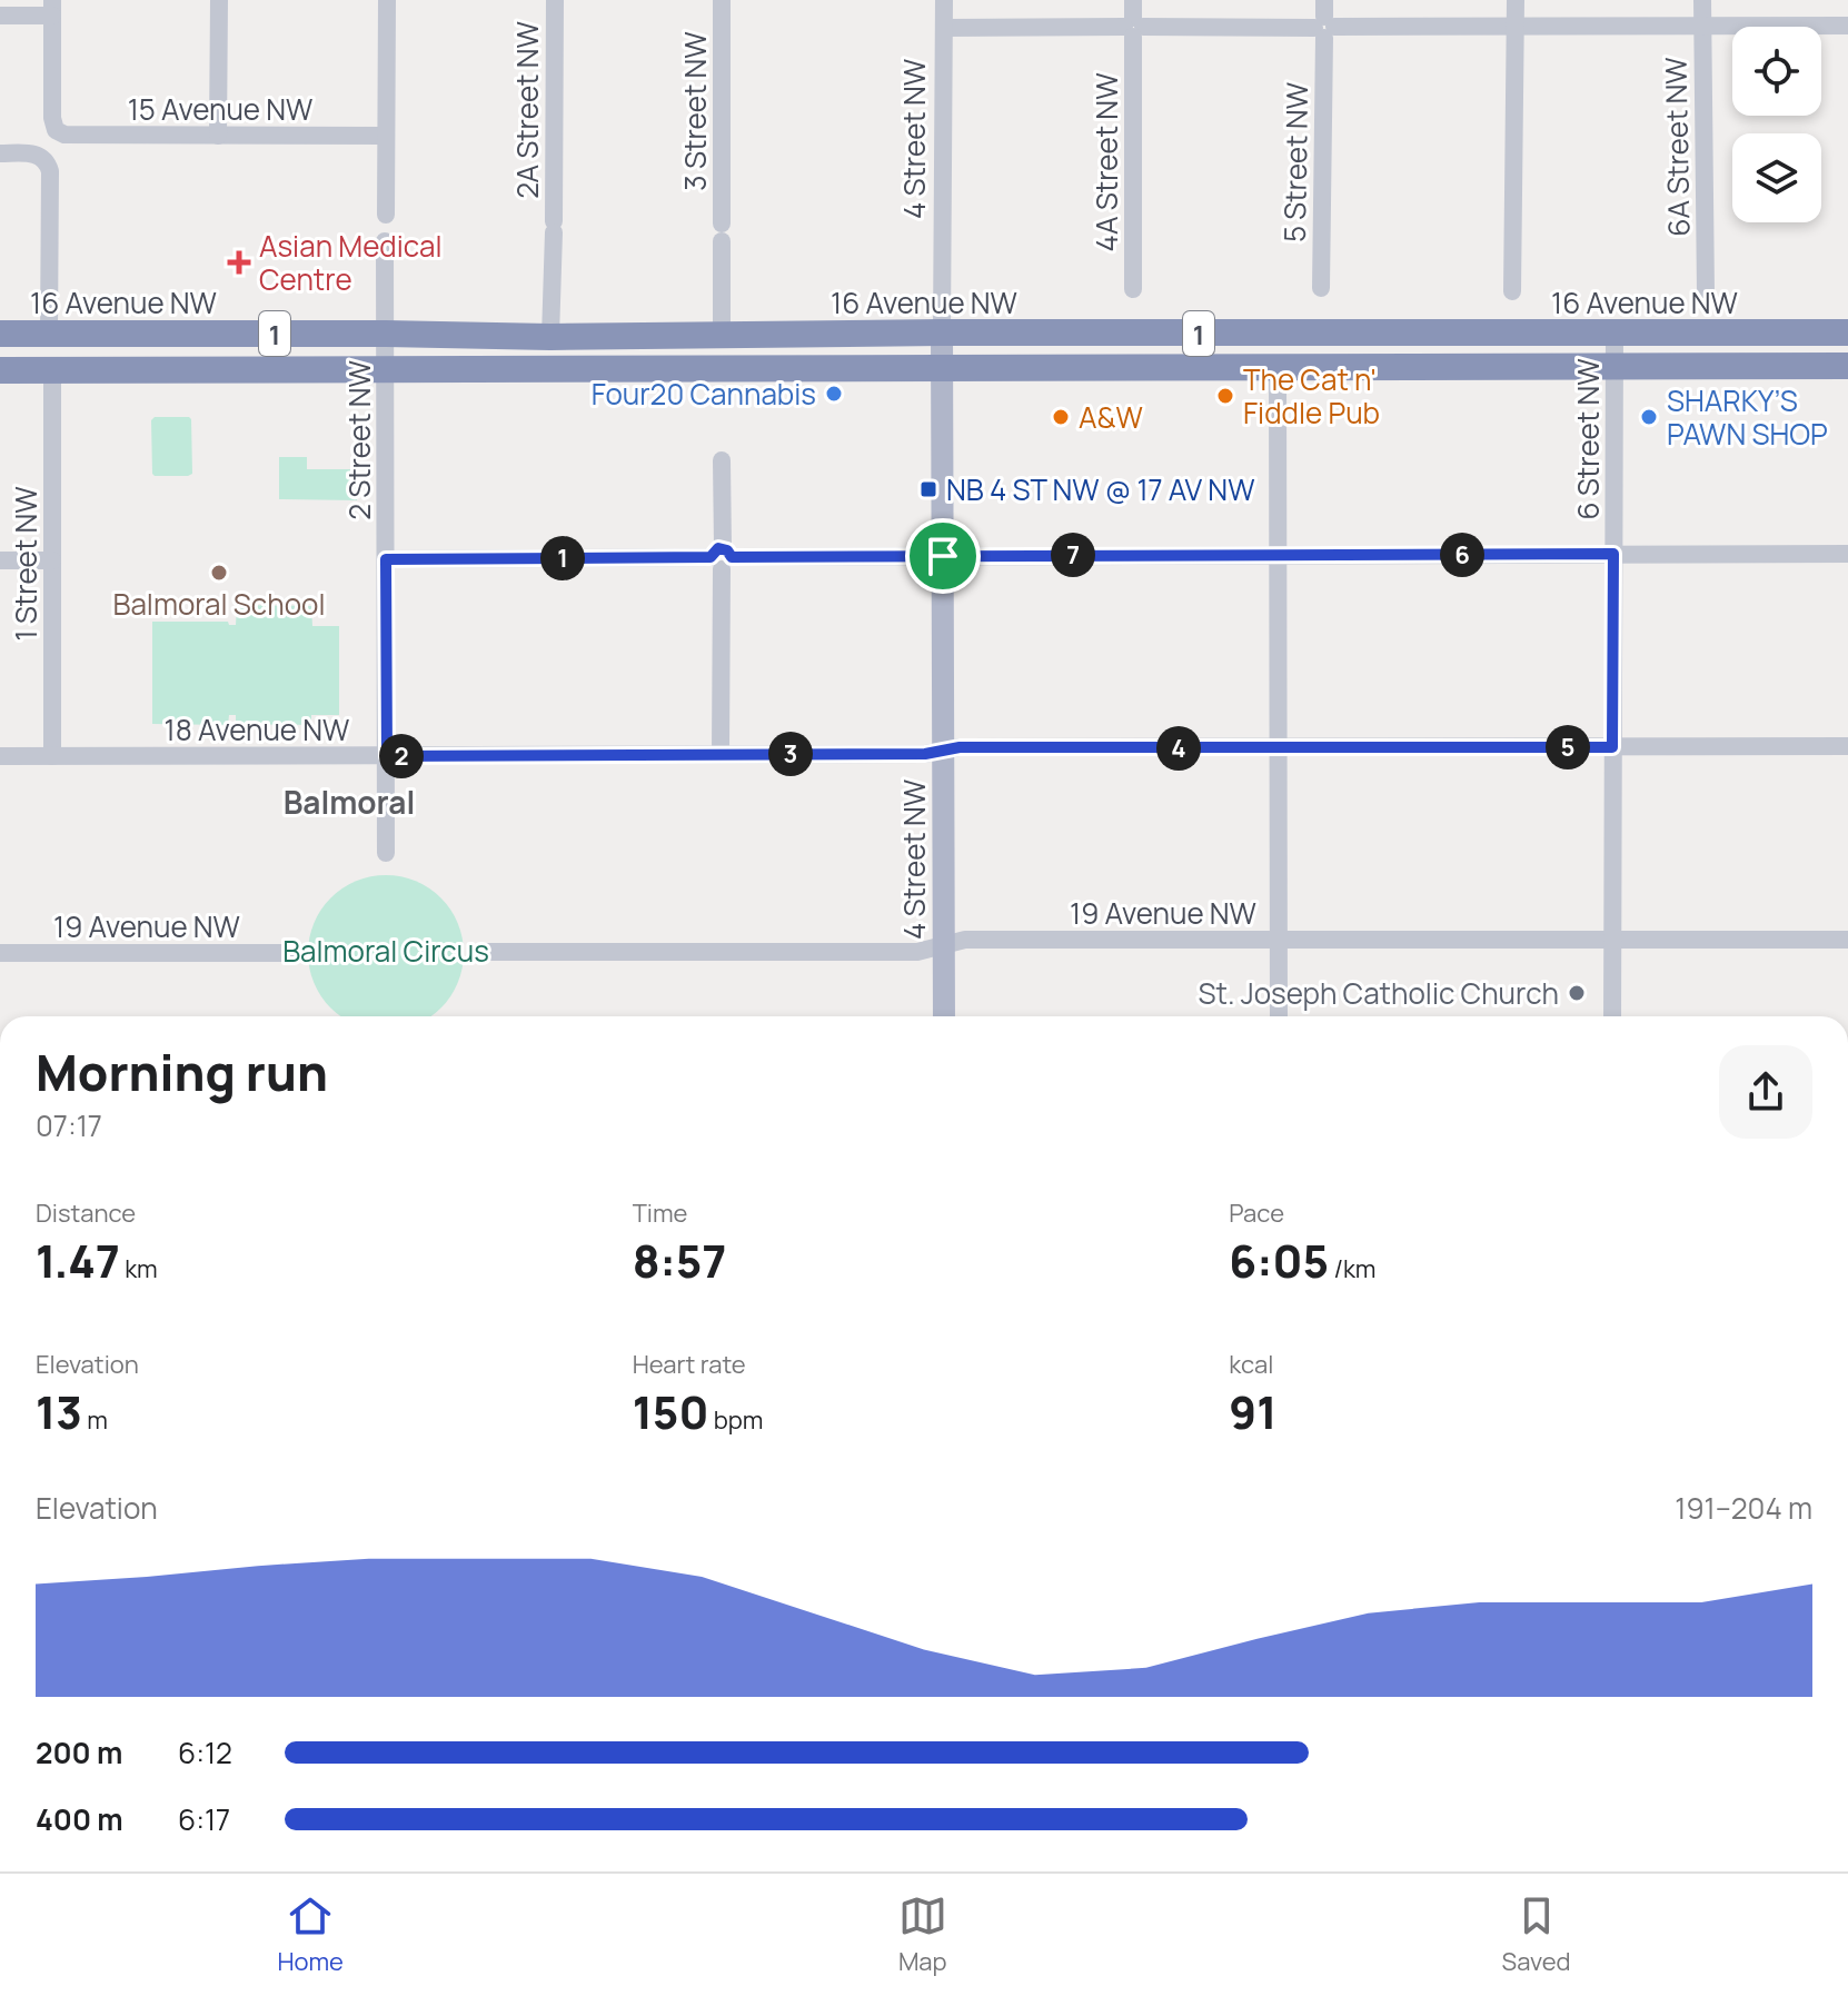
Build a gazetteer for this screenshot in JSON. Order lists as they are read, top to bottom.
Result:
{
  "streets": {
    "highway": ["16 Avenue NW", "1"],
    "main road": ["4 Street NW"],
    "street": [
      "15 Avenue NW",
      "2A Street NW",
      "3 Street NW",
      "6A Street NW",
      "4A Street NW",
      "5 Street NW",
      "6 Street NW",
      "2 Street NW",
      "1 Street NW",
      "18 Avenue NW",
      "19 Avenue NW"
    ]
  },
  "crossings": [
    ["2A Street NW", "16 Avenue NW"],
    ["3 Street NW", "16 Avenue NW"],
    ["4 Street NW", "16 Avenue NW"],
    ["4 Street NW", "1"],
    ["4 Street NW", "18 Avenue NW"],
    ["4 Street NW", "19 Avenue NW"],
    ["16 Avenue NW", "6 Street NW"],
    ["16 Avenue NW", "2 Street NW"],
    ["1", "6 Street NW"],
    ["1", "2 Street NW"],
    ["1", "1 Street NW"],
    ["6 Street NW", "18 Avenue NW"],
    ["6 Street NW", "19 Avenue NW"],
    ["2 Street NW", "18 Avenue NW"],
    ["1 Street NW", "18 Avenue NW"]
  ],
  "districts": ["Balmoral"],
  "parks": ["Balmoral Circus"],
  "places": {
    "health": ["Asian Medical Centre"],
    "other": [
      "Four20 Cannabis",
      "The Cat n' Fiddle Pub",
      "A&W",
      "SHARKY’S PAWN SHOP",
      "Balmoral School",
      "St. Joseph Catholic Church"
    ],
    "transit": ["NB 4 ST NW @ 17 AV NW"]
  },
  "page": {
    "pins": [
      "6",
      "7",
      "1",
      "5",
      "4",
      "3",
      "2"
    ],
    "heading": ["Morning run", "07:17"],
    "stats": [
      ["Distance", "1.47 km"],
      ["Time", "8:57"],
      ["Pace", "6:05 /km"],
      ["Elevation", "13 m"],
      ["Heart rate", "150 bpm"],
      ["kcal", "91"]
    ],
    "chart": ["Elevation", "191–204 m"],
    "list": [
      {
        "name": "200 m",
        "note": "6:12"
      },
      {
        "name": "400 m",
        "note": "6:17"
      }
    ],
    "tabs": ["Home", "Map", "Saved"]
  }
}
